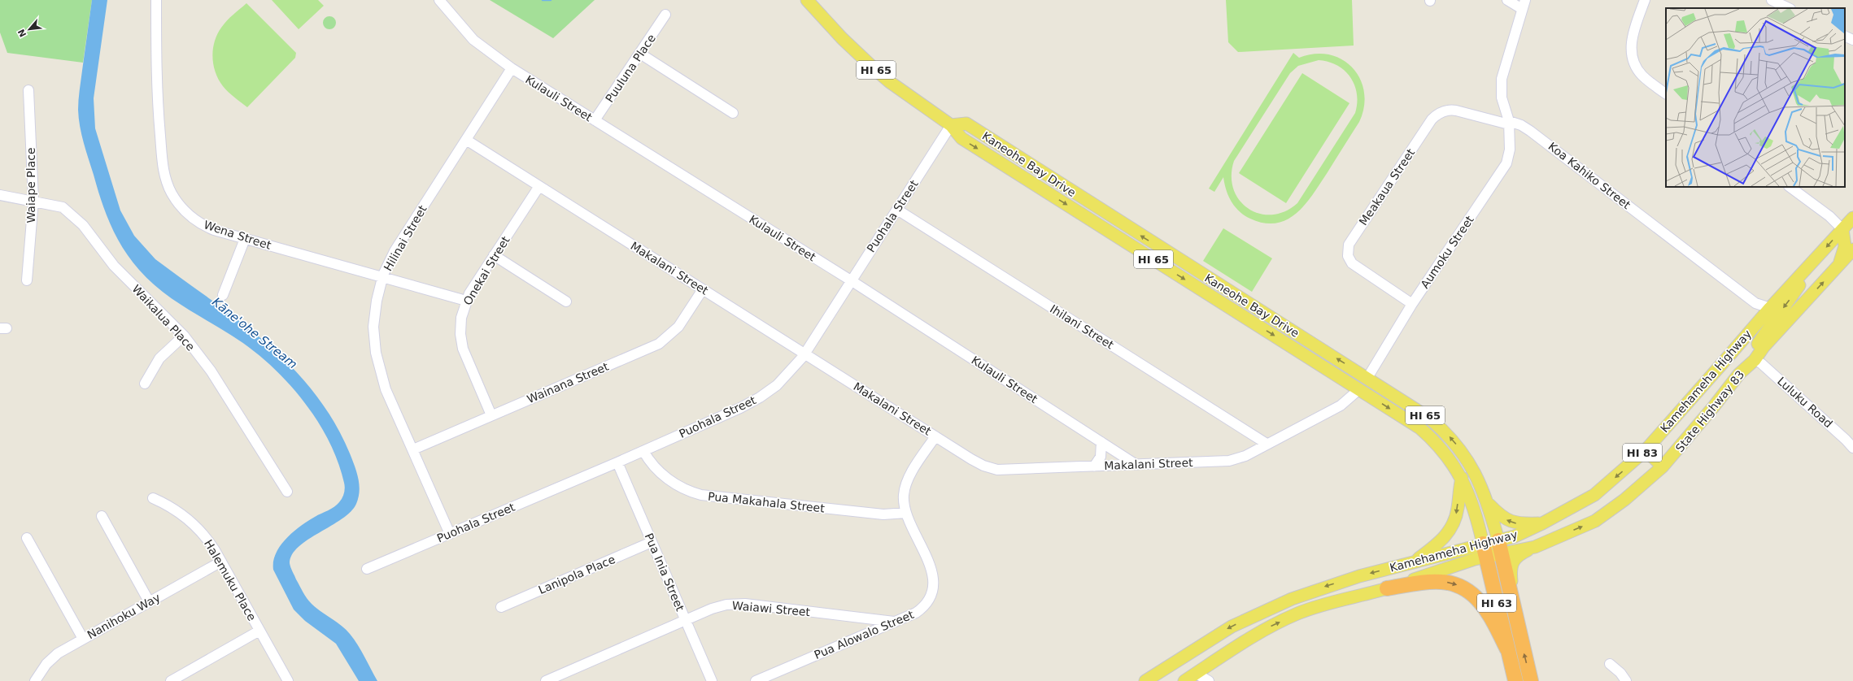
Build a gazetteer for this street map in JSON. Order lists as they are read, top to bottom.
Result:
{
  "streets": {
    "highway": ["HI 63"],
    "main road": [
      "HI 65",
      "Kaneohe Bay Drive",
      "Kamehameha Highway",
      "State Highway 83",
      "HI 83"
    ],
    "street": [
      "Puuluna Place",
      "Kulauli Street",
      "Koa Kahiko Street",
      "Waiape Place",
      "Meakaua Street",
      "Puohala Street",
      "Wena Street",
      "Hilinai Street",
      "Aumoku Street",
      "Makalani Street",
      "Onekai Street",
      "Waikalua Place",
      "Ihilani Street",
      "Wainana Street",
      "Luluku Road",
      "Pua Makahala Street",
      "Pua Inia Street",
      "Lanipola Place",
      "Halemuku Place",
      "Waiawi Street",
      "Nanihoku Way",
      "Pua Alowalo Street"
    ]
  },
  "crossings": [
    ["Puuluna Place", "Kulauli Street"],
    ["Kulauli Street", "Puohala Street"],
    ["Kulauli Street", "Hilinai Street"],
    ["Kulauli Street", "Makalani Street"],
    ["Kaneohe Bay Drive", "Puohala Street"],
    ["Kaneohe Bay Drive", "Aumoku Street"],
    ["Kaneohe Bay Drive", "Makalani Street"],
    ["Kaneohe Bay Drive", "Kamehameha Highway"],
    ["Kaneohe Bay Drive", "State Highway 83"],
    ["Kaneohe Bay Drive", "HI 63"],
    ["Koa Kahiko Street", "Meakaua Street"],
    ["Koa Kahiko Street", "Aumoku Street"],
    ["Koa Kahiko Street", "Kamehameha Highway"],
    ["Waiape Place", "Waikalua Place"],
    ["Meakaua Street", "Aumoku Street"],
    ["Puohala Street", "Hilinai Street"],
    ["Puohala Street", "Makalani Street"],
    ["Puohala Street", "Ihilani Street"],
    ["Puohala Street", "Pua Makahala Street"],
    ["Puohala Street", "Pua Inia Street"],
    ["Wena Street", "Hilinai Street"],
    ["Wena Street", "Onekai Street"],
    ["Hilinai Street", "Makalani Street"],
    ["Hilinai Street", "Wainana Street"],
    ["Makalani Street", "Onekai Street"],
    ["Makalani Street", "Ihilani Street"],
    ["Makalani Street", "Wainana Street"],
    ["Makalani Street", "Pua Alowalo Street"],
    ["Onekai Street", "Wainana Street"],
    ["Kamehameha Highway", "State Highway 83"],
    ["Kamehameha Highway", "HI 63"],
    ["Luluku Road", "State Highway 83"],
    ["State Highway 83", "HI 83"],
    ["State Highway 83", "HI 63"],
    ["HI 83", "HI 63"],
    ["Pua Makahala Street", "Pua Alowalo Street"],
    ["Pua Inia Street", "Lanipola Place"],
    ["Pua Inia Street", "Waiawi Street"],
    ["Halemuku Place", "Nanihoku Way"],
    ["Waiawi Street", "Pua Alowalo Street"]
  ],
  "water": ["Kāne'ohe Stream"],
  "north": "bottom left"
}
